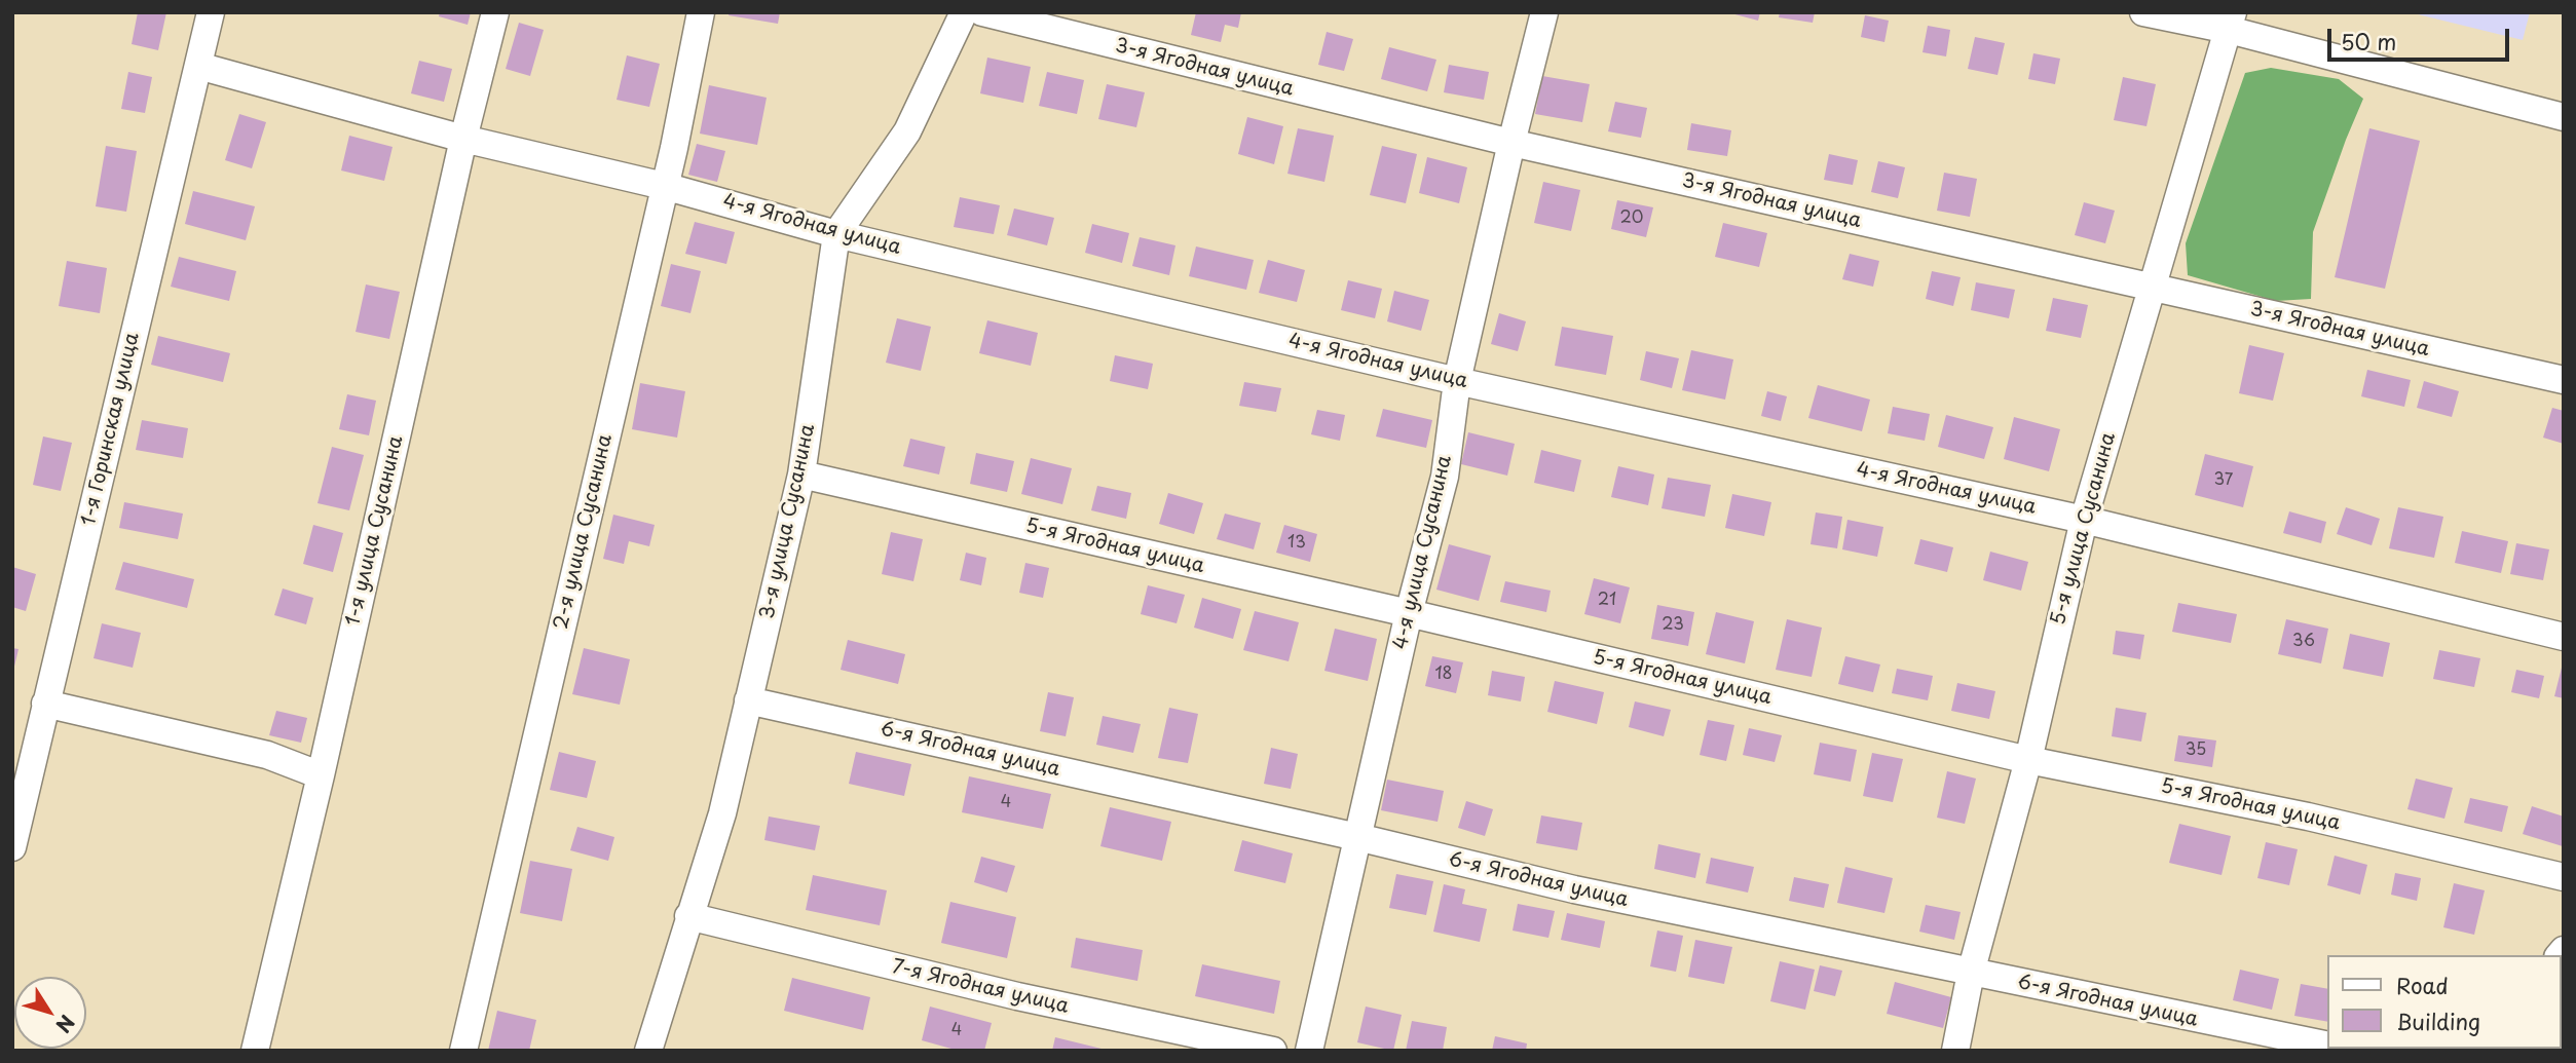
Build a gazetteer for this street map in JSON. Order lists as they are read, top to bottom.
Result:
{
  "streets": {
    "street": [
      "3-я Ягодная улица",
      "4-я Ягодная улица",
      "1-я Горинская улица",
      "3-я улица Сусанина",
      "5-я улица Сусанина",
      "1-я улица Сусанина",
      "2-я улица Сусанина",
      "5-я Ягодная улица",
      "4-я улица Сусанина",
      "6-я Ягодная улица",
      "7-я Ягодная улица"
    ]
  },
  "crossings": [
    ["3-я Ягодная улица", "5-я улица Сусанина"],
    ["3-я Ягодная улица", "4-я улица Сусанина"],
    ["4-я Ягодная улица", "1-я Горинская улица"],
    ["4-я Ягодная улица", "3-я улица Сусанина"],
    ["4-я Ягодная улица", "5-я улица Сусанина"],
    ["4-я Ягодная улица", "1-я улица Сусанина"],
    ["4-я Ягодная улица", "2-я улица Сусанина"],
    ["4-я Ягодная улица", "4-я улица Сусанина"],
    ["3-я улица Сусанина", "5-я Ягодная улица"],
    ["3-я улица Сусанина", "6-я Ягодная улица"],
    ["3-я улица Сусанина", "7-я Ягодная улица"],
    ["5-я улица Сусанина", "5-я Ягодная улица"],
    ["5-я улица Сусанина", "6-я Ягодная улица"],
    ["5-я Ягодная улица", "4-я улица Сусанина"],
    ["4-я улица Сусанина", "6-я Ягодная улица"]
  ],
  "house_numbers": [
    "20",
    "37",
    "13",
    "21",
    "23",
    "36",
    "18",
    "35",
    "4",
    "4"
  ],
  "legend": ["Road", "Building"],
  "scale_bar": "50 m",
  "north": "bottom right"
}
